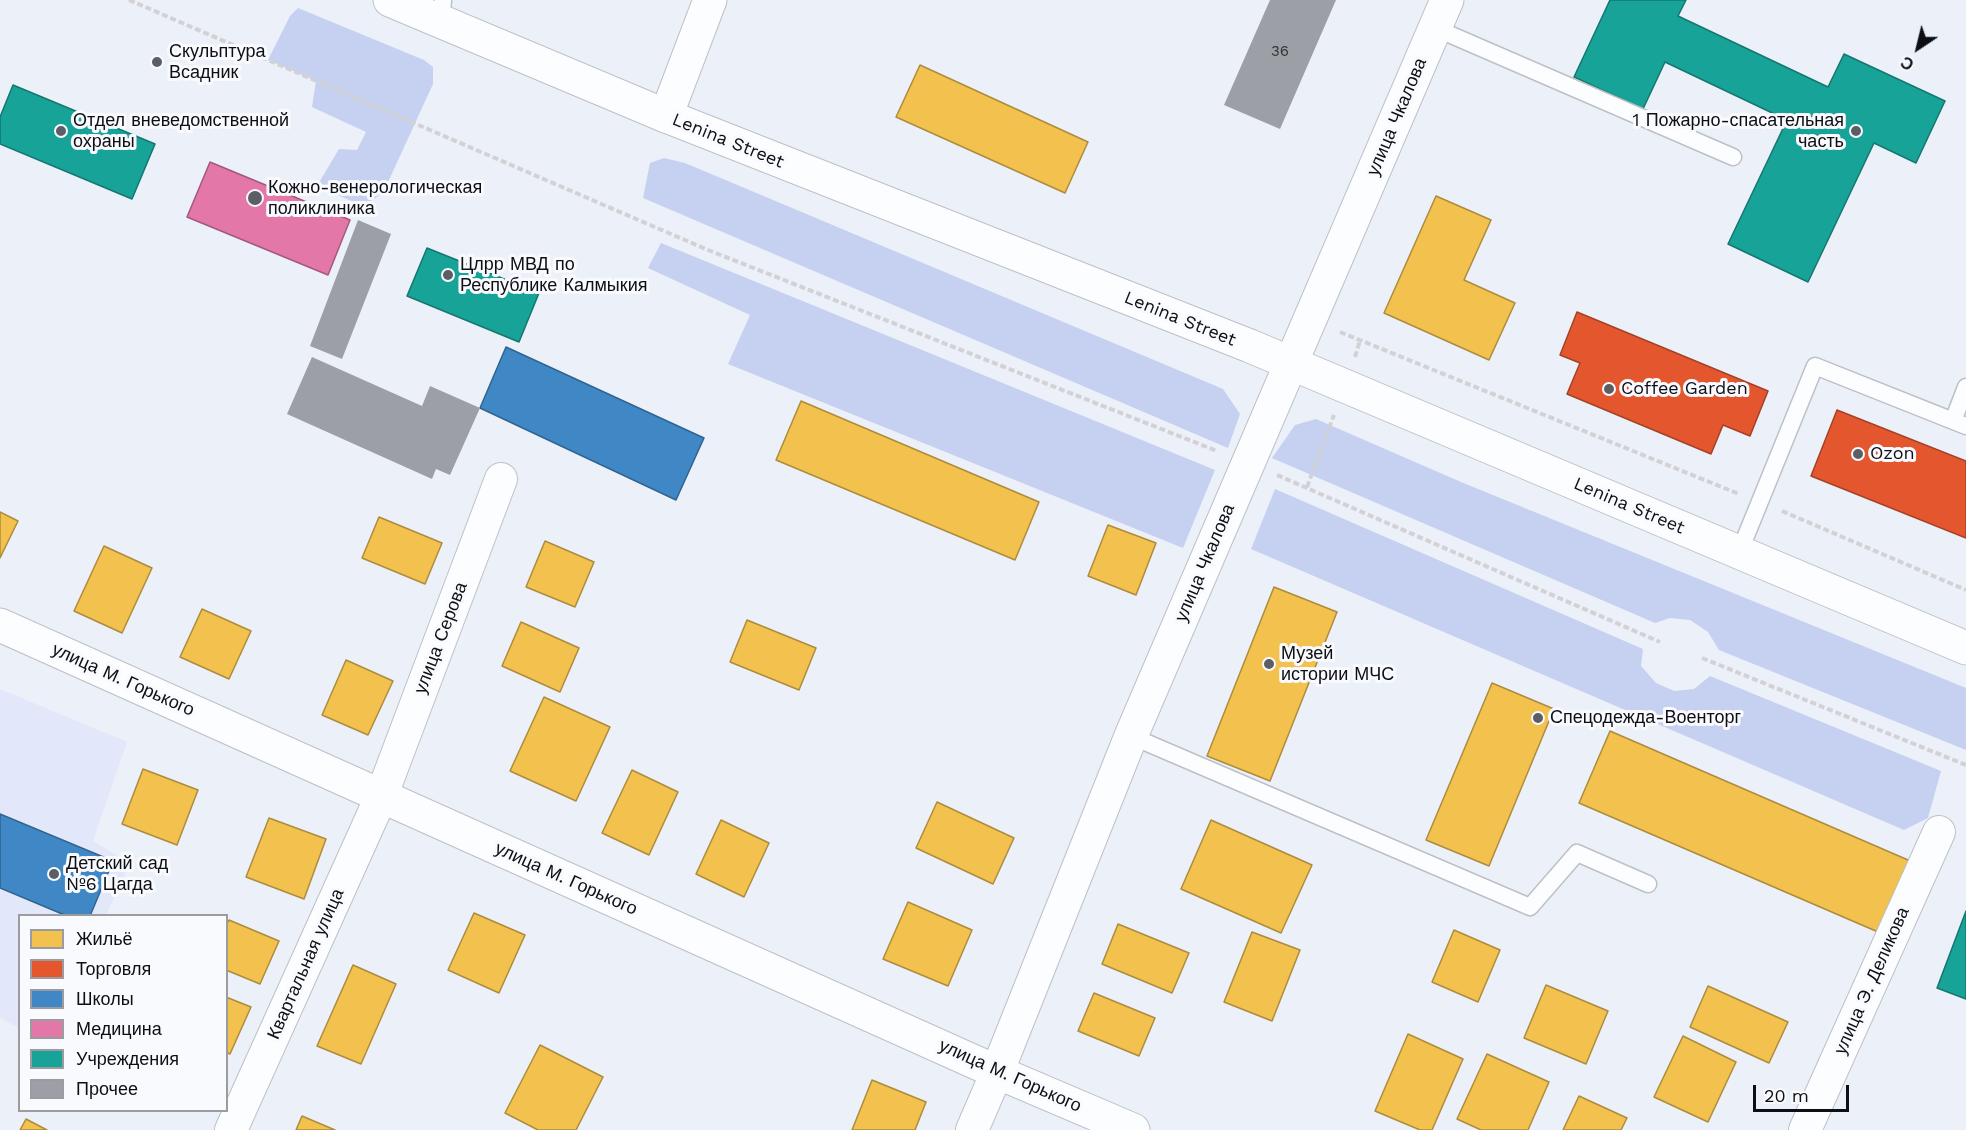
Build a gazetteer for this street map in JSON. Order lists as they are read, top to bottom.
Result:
{
  "streets": {
    "street": [
      "улица Чкалова",
      "Lenina Street",
      "улица Серова",
      "улица М. Горького",
      "Квартальная улица",
      "улица Э. Деликова"
    ]
  },
  "crossings": [
    ["улица Чкалова", "Lenina Street"],
    ["улица Чкалова", "улица М. Горького"],
    ["улица Серова", "улица М. Горького"],
    ["улица Серова", "Квартальная улица"],
    ["улица М. Горького", "Квартальная улица"]
  ],
  "places": [
    "Скульптура Всадник",
    "Отдел вневедомственной охраны",
    "1 Пожарно-спасательная часть",
    "Кожно-венерологическая поликлиника",
    "Цлрр МВД по Республике Калмыкия",
    "Coffee Garden",
    "Ozon",
    "Музей истории МЧС",
    "Спецодежда-Военторг",
    "Детский сад №6 Цагда"
  ],
  "house_numbers": ["36"],
  "legend": [
    "Жильё",
    "Торговля",
    "Школы",
    "Медицина",
    "Учреждения",
    "Прочее"
  ],
  "scale_bar": "20 m",
  "north": "bottom left"
}
